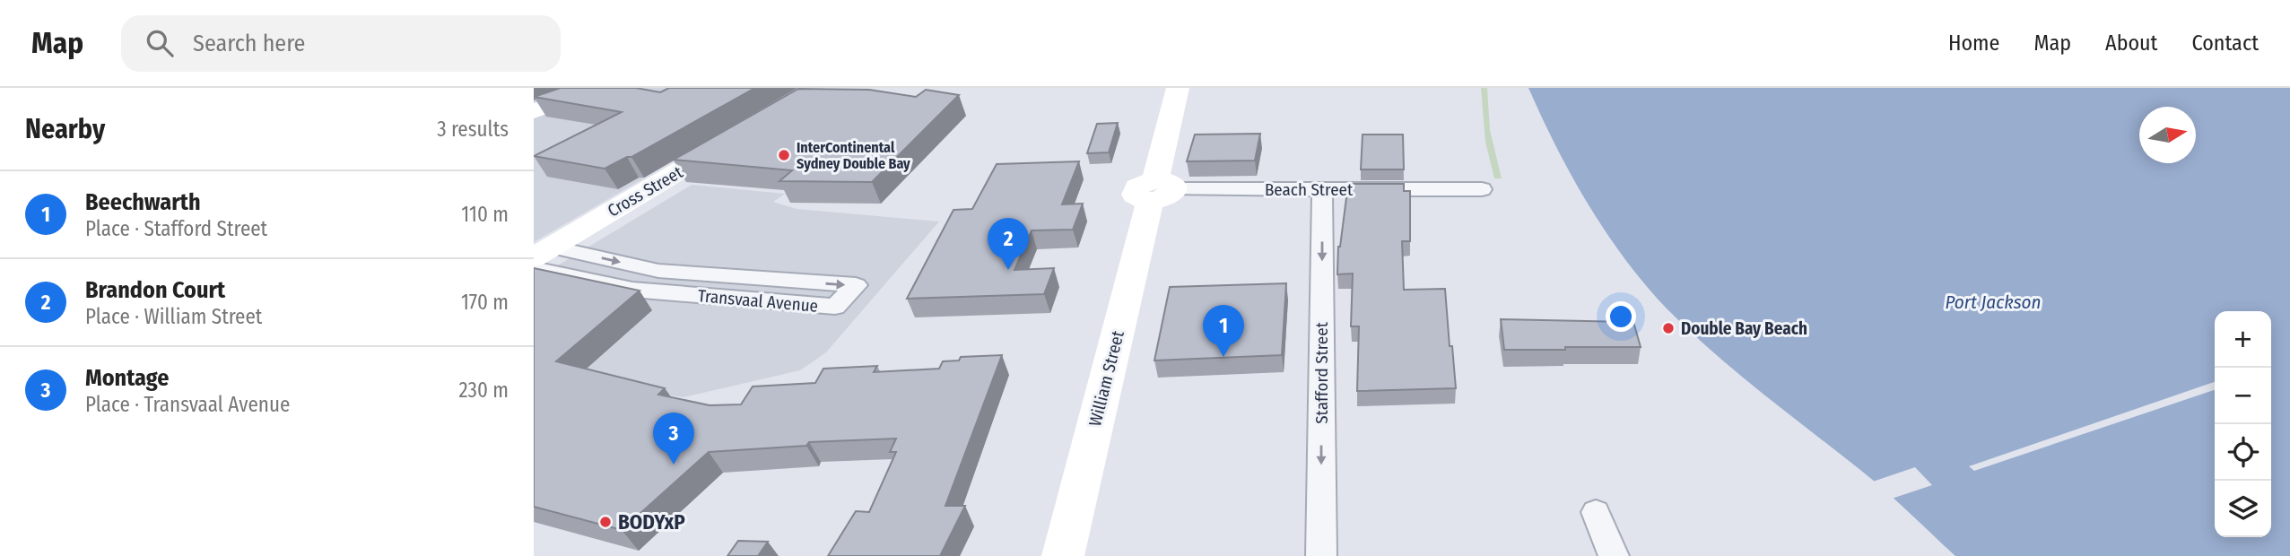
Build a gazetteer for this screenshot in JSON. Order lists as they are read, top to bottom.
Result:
{
  "streets": {
    "street": [
      "Beach Street",
      "Cross Street",
      "Transvaal Avenue",
      "Stafford Street",
      "William Street"
    ]
  },
  "crossings": [
    ["Beach Street", "Stafford Street"],
    ["Beach Street", "William Street"],
    ["Cross Street", "Transvaal Avenue"]
  ],
  "one_way": ["Stafford Street"],
  "water": ["Port Jackson"],
  "places": ["InterContinental Sydney Double Bay", "Double Bay Beach", "BODYxP"],
  "north": "right",
  "page": {
    "header": "Map",
    "search": "Search here",
    "nav": [
      "Home",
      "Map",
      "About",
      "Contact"
    ],
    "heading": ["Nearby", "3 results"],
    "list": [
      {
        "mark": "1",
        "name": "Beechwarth",
        "note": "Place · Stafford Street",
        "value": "110 m"
      },
      {
        "mark": "2",
        "name": "Brandon Court",
        "note": "Place · William Street",
        "value": "170 m"
      },
      {
        "mark": "3",
        "name": "Montage",
        "note": "Place · Transvaal Avenue",
        "value": "230 m"
      }
    ],
    "pins": ["2", "1", "3"],
    "map_buttons": ["+", "−"]
  }
}
